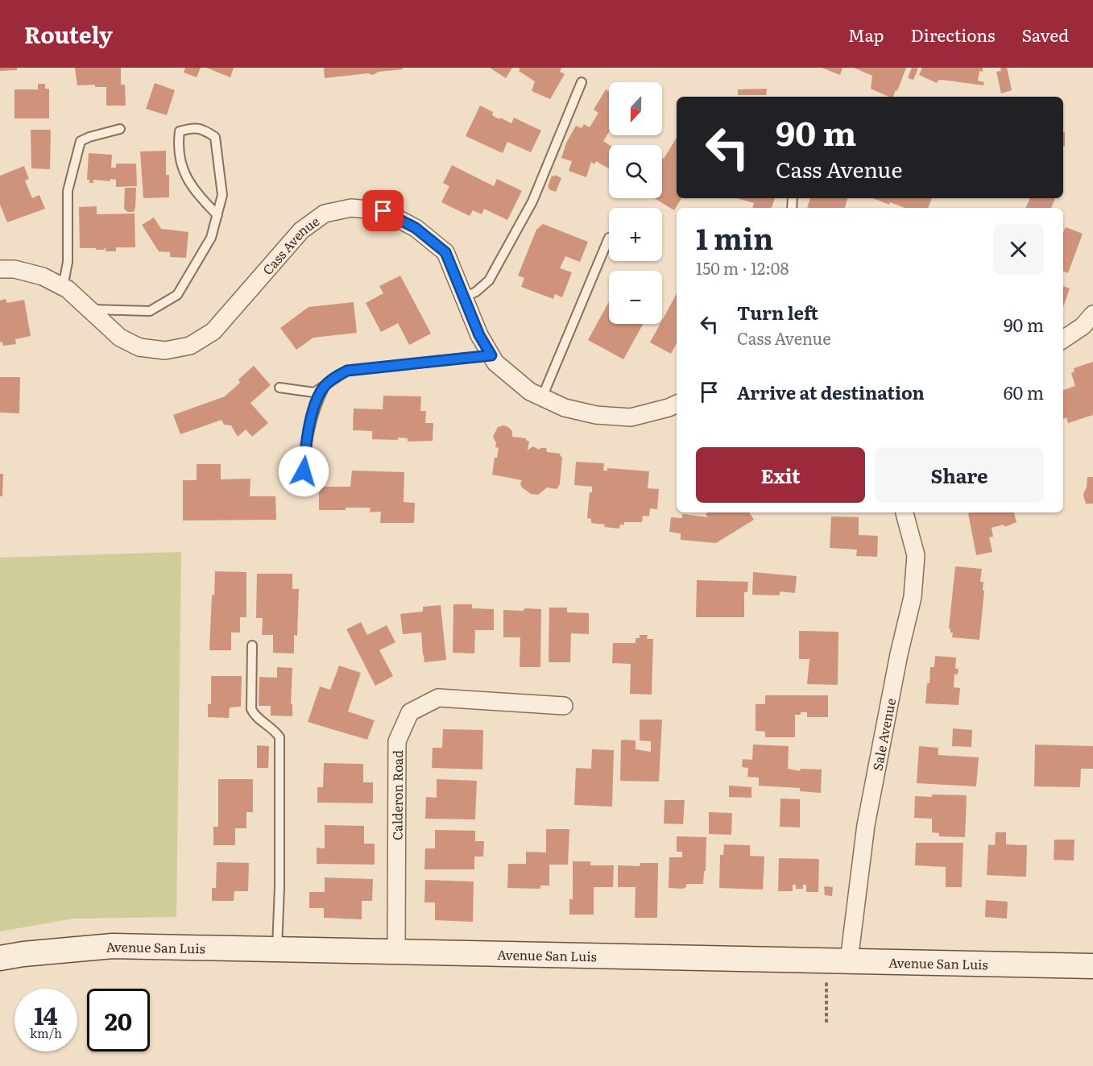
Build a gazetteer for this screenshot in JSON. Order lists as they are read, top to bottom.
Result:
{
  "streets": {
    "street": [
      "Cass Avenue",
      "Sale Avenue",
      "Calderon Road",
      "Avenue San Luis"
    ]
  },
  "crossings": [
    ["Sale Avenue", "Avenue San Luis"],
    ["Calderon Road", "Avenue San Luis"]
  ],
  "north": "bottom",
  "page": {
    "header": "Routely",
    "nav": ["Map", "Directions", "Saved"],
    "map_buttons": ["+", "−"],
    "turn": ["90 m", "Cass Avenue"],
    "heading": ["1 min", "150 m · 12:08"],
    "list": [
      {
        "name": "Turn left",
        "note": "Cass Avenue",
        "value": "90 m"
      },
      {
        "name": "Arrive at destination",
        "value": "60 m"
      }
    ],
    "buttons": ["Exit", "Share"],
    "speed": "14 km/h",
    "limit": "20"
  }
}
